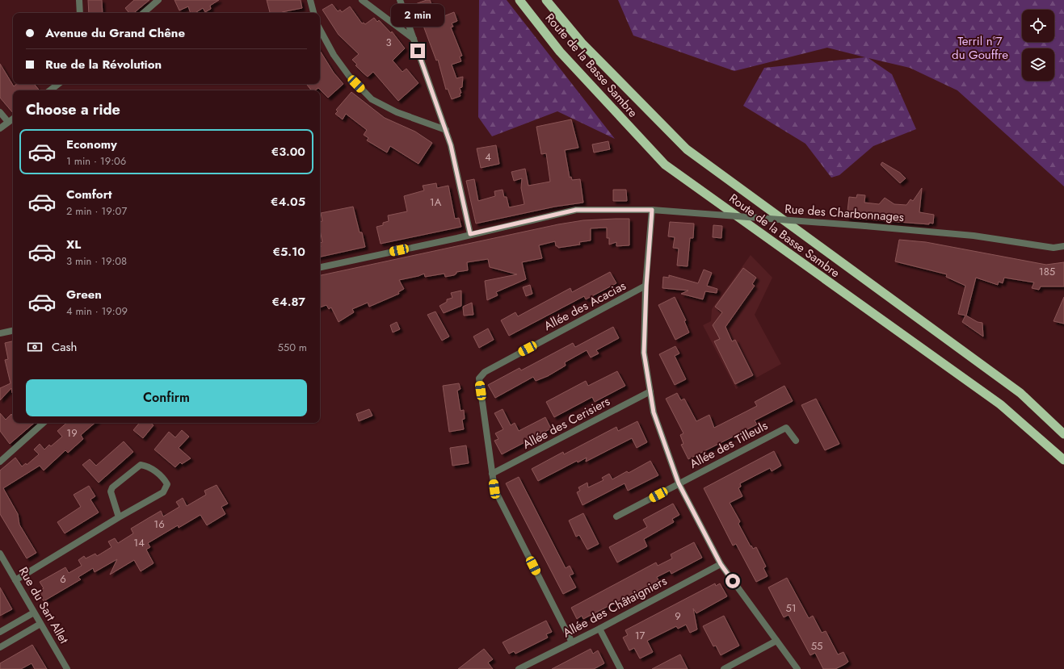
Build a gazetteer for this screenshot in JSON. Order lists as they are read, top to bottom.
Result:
{
  "streets": {
    "highway": ["Route de la Basse Sambre"],
    "street": [
      "Rue des Charbonnages",
      "Allée des Acacias",
      "Allée des Cerisiers",
      "Allée des Tilleuls",
      "Rue du Sart Allet",
      "Allée des Châtaigniers"
    ]
  },
  "crossings": [
    ["Allée des Acacias", "Allée des Cerisiers"],
    ["Allée des Acacias", "Allée des Châtaigniers"]
  ],
  "parks": ["Terril n°7 du Gouffre"],
  "house_numbers": [
    "3",
    "4",
    "1A",
    "185",
    "19",
    "16",
    "14",
    "6",
    "51",
    "9",
    "17",
    "55"
  ],
  "page": {
    "bubble": "2 min",
    "banner": ["Avenue du Grand Chêne", "Rue de la Révolution"],
    "heading": "Choose a ride",
    "list": [
      {
        "name": "Economy",
        "note": "1 min · 19:06",
        "value": "€3.00"
      },
      {
        "name": "Comfort",
        "note": "2 min · 19:07",
        "value": "€4.05"
      },
      {
        "name": "XL",
        "note": "3 min · 19:08",
        "value": "€5.10"
      },
      {
        "name": "Green",
        "note": "4 min · 19:09",
        "value": "€4.87"
      }
    ],
    "pay": ["Cash", "550 m"],
    "buttons": "Confirm"
  }
}
